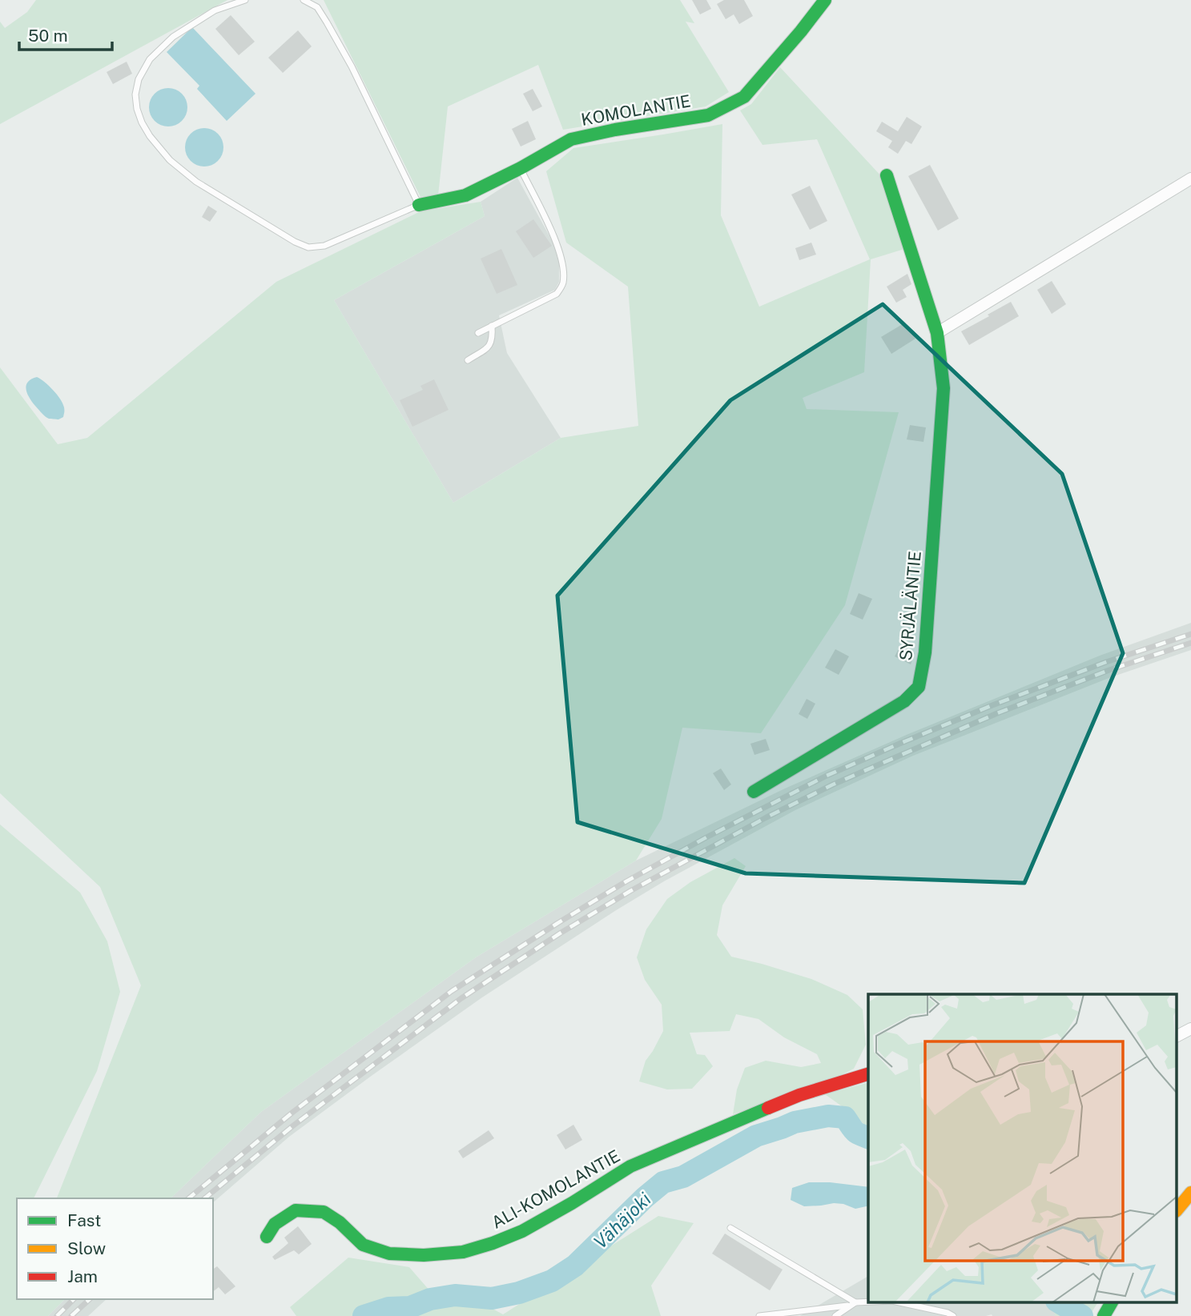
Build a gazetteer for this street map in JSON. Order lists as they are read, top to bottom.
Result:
{
  "streets": {
    "street": ["KOMOLANTIE", "SYRJÄLÄNTIE", "ALI-KOMOLANTIE"]
  },
  "water": ["Vähäjoki"],
  "legend": ["Fast", "Slow", "Jam"],
  "scale_bar": "50 m"
}
